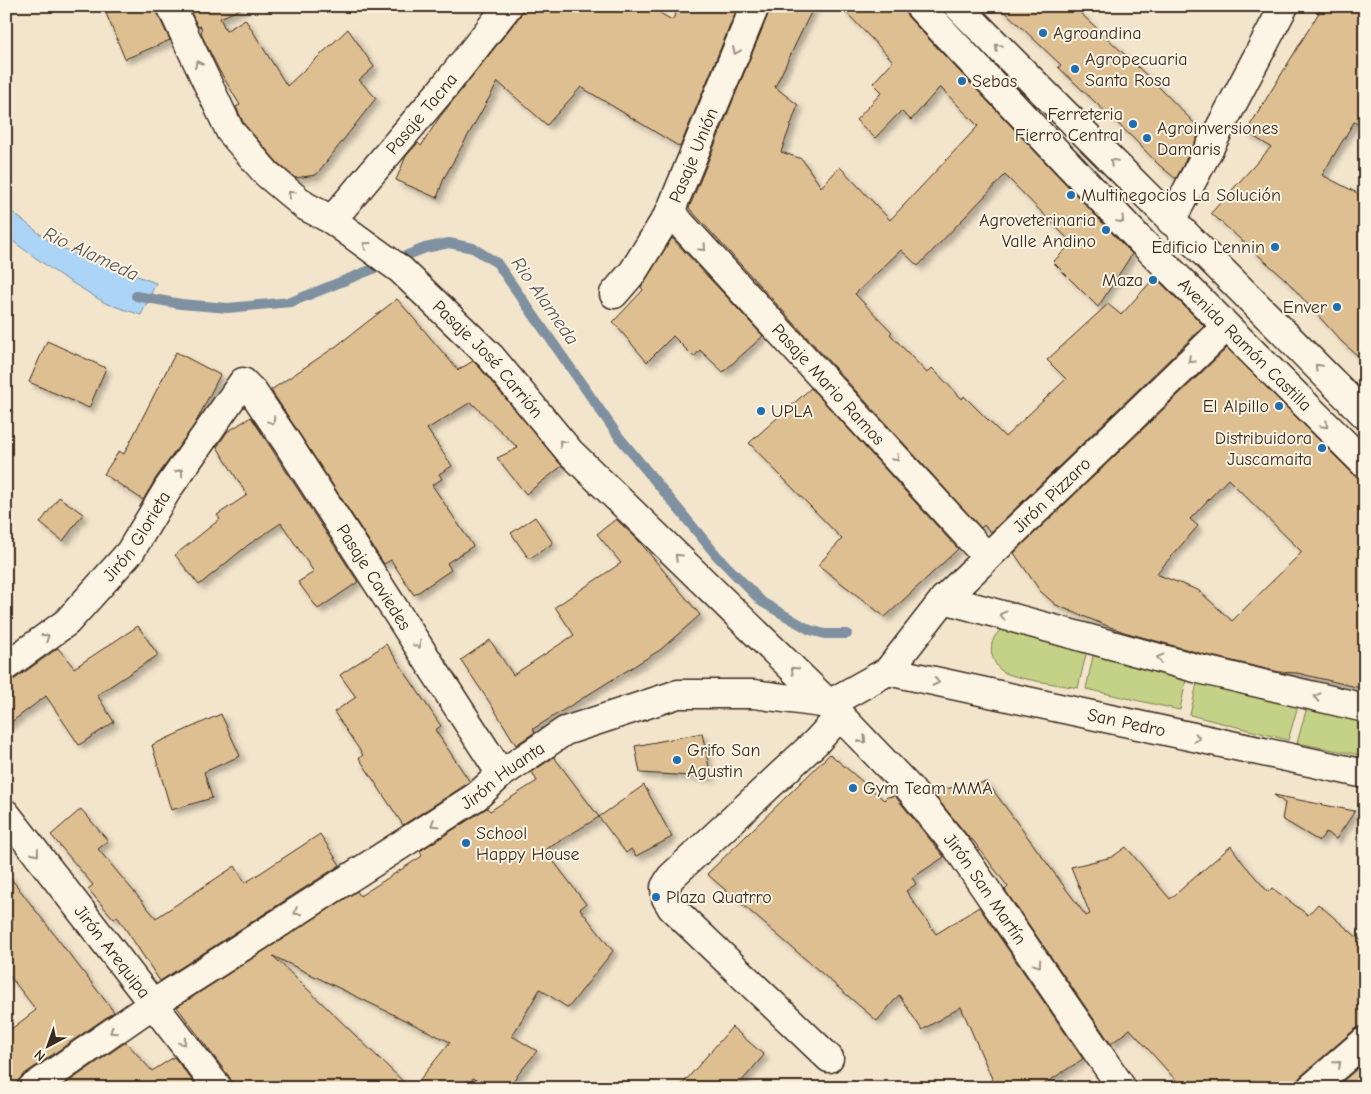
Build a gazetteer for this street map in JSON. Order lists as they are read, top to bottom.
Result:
{
  "streets": {
    "street": [
      "Pasaje Tacna",
      "Pasaje Unión",
      "Avenida Ramón Castilla",
      "Pasaje José Carrión",
      "Pasaje Mario Ramos",
      "Jirón Pizzaro",
      "Jirón Glorieta",
      "Pasaje Caviedes",
      "San Pedro",
      "Jirón Huanta",
      "Jirón San Martín",
      "Jirón Arequipa"
    ]
  },
  "crossings": [
    ["Pasaje Tacna", "Pasaje José Carrión"],
    ["Pasaje Unión", "Pasaje Mario Ramos"],
    ["Avenida Ramón Castilla", "Jirón Pizzaro"],
    ["Pasaje José Carrión", "Jirón Huanta"],
    ["Pasaje José Carrión", "Jirón San Martín"],
    ["Pasaje Mario Ramos", "Jirón Pizzaro"],
    ["Jirón Pizzaro", "San Pedro"],
    ["Jirón Glorieta", "Pasaje Caviedes"],
    ["Pasaje Caviedes", "Jirón Huanta"],
    ["Jirón Huanta", "Jirón San Martín"],
    ["Jirón Huanta", "Jirón Arequipa"]
  ],
  "one_way": [
    "Pasaje Unión",
    "Pasaje José Carrión",
    "Pasaje Mario Ramos",
    "Jirón Pizzaro",
    "Jirón Glorieta",
    "Pasaje Caviedes",
    "Jirón Huanta",
    "Jirón San Martín",
    "Jirón Arequipa"
  ],
  "water": ["Rio Alameda"],
  "places": [
    "Agroandina",
    "Agropecuaria Santa Rosa",
    "Sebas",
    "Ferreteria Fierro Central",
    "Agroinversiones Damaris",
    "Multinegocios La Solución",
    "Agroveterinaria Valle Andino",
    "Edificio Lennin",
    "Maza",
    "Enver",
    "El Alpillo",
    "UPLA",
    "Distribuidora Juscamaita",
    "Grifo San Agustin",
    "Gym Team MMA",
    "School Happy House",
    "Plaza Quatrro"
  ],
  "north": "bottom left"
}
